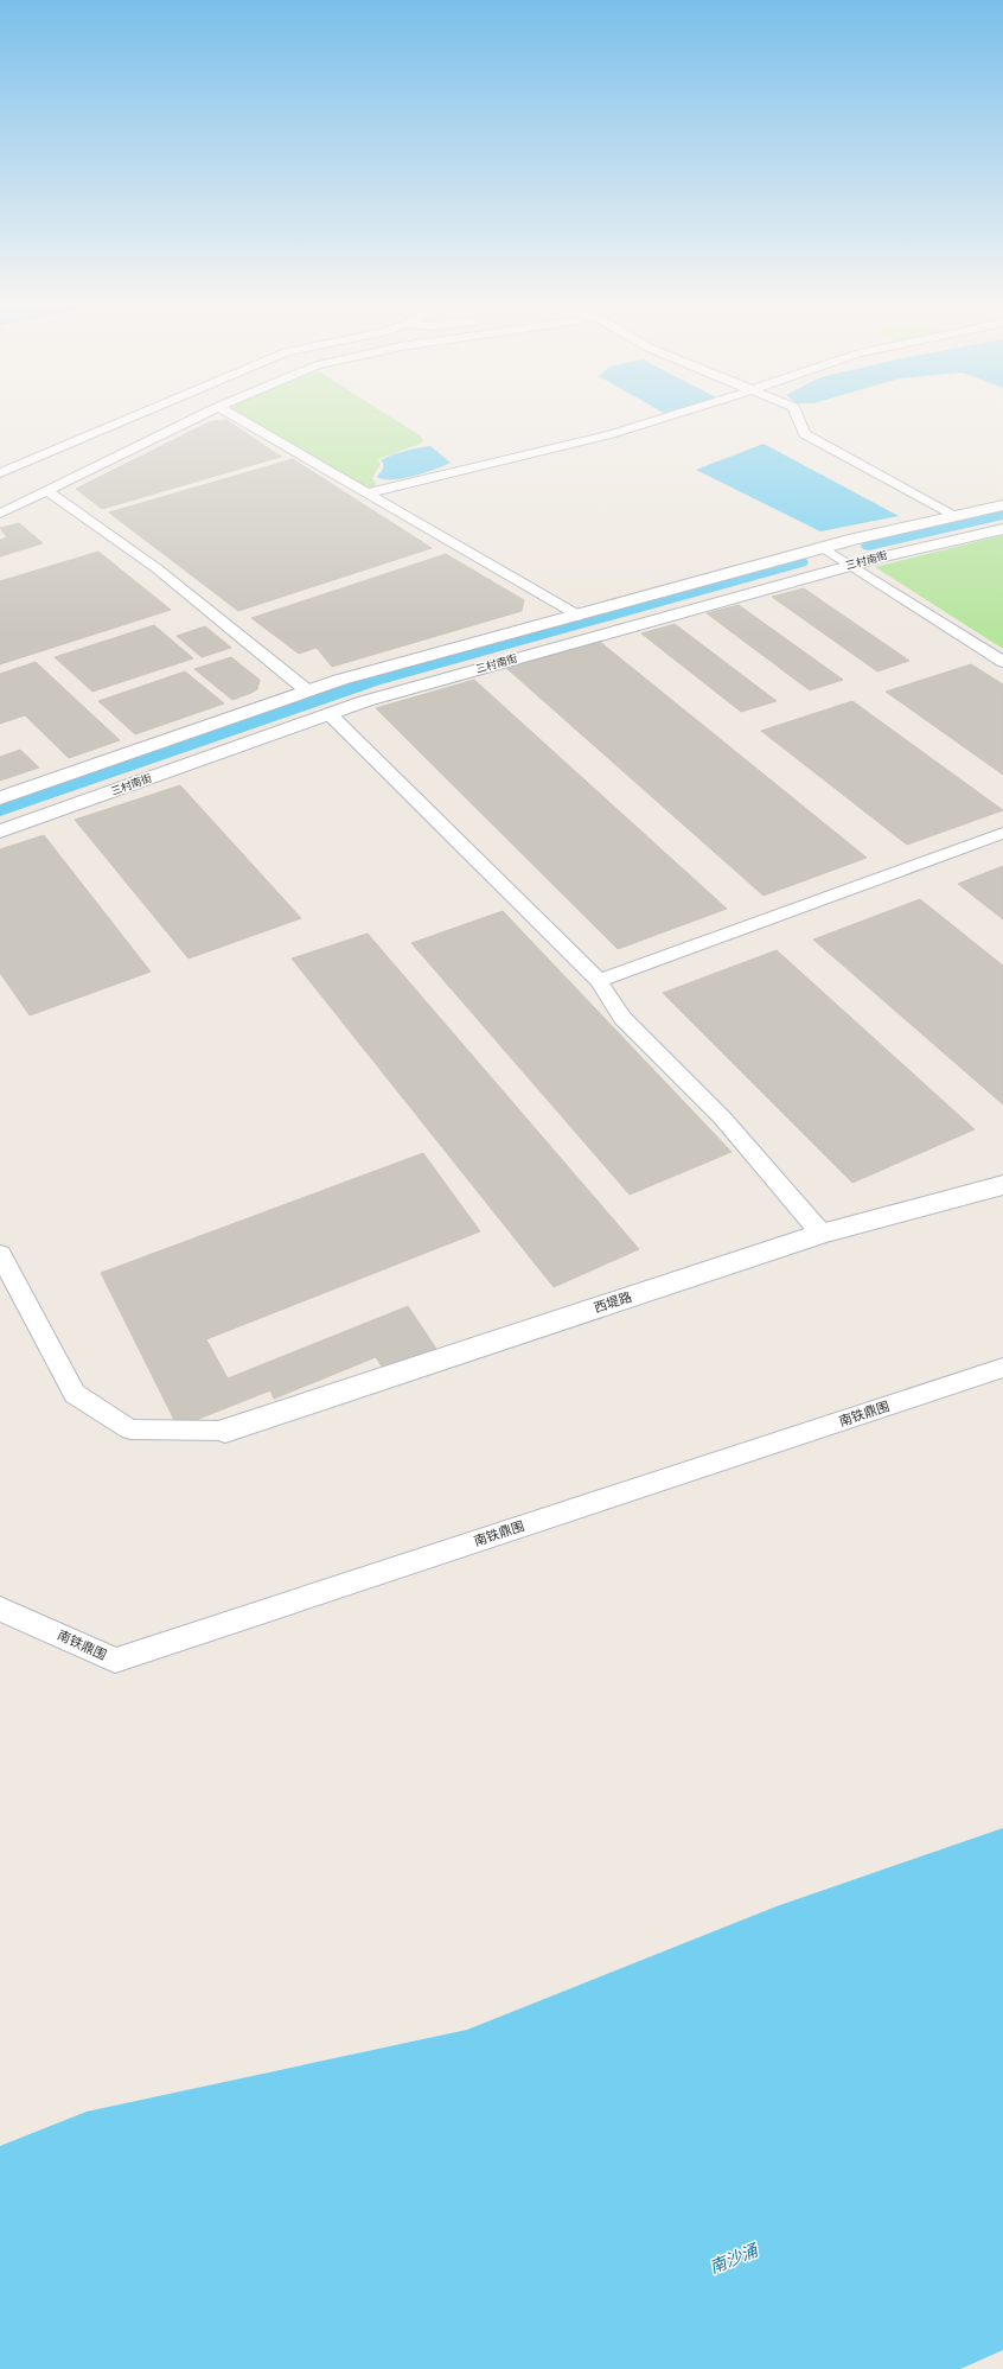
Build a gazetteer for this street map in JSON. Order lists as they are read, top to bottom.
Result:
{
  "streets": {
    "street": ["三村南街", "西堤路", "南铁鼎围"]
  },
  "water": ["南沙涌"]
}
